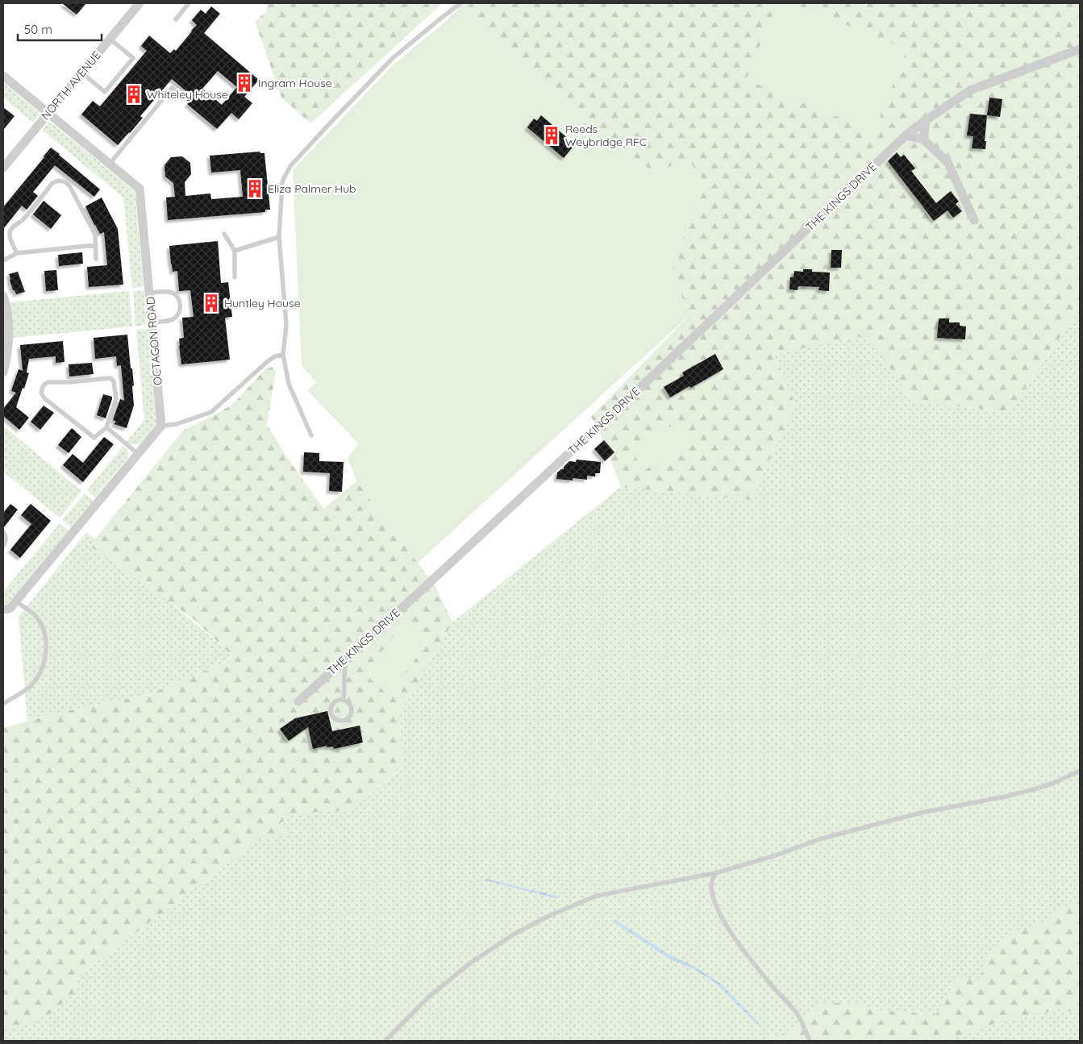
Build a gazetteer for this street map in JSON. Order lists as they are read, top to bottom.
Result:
{
  "streets": {
    "street": ["NORTH AVENUE", "THE KINGS DRIVE", "OCTAGON ROAD"]
  },
  "crossings": [
    ["NORTH AVENUE", "OCTAGON ROAD"]
  ],
  "places": {
    "building": [
      "Ingram House",
      "Whiteley House",
      "Reeds Weybridge RFC",
      "Eliza Palmer Hub",
      "Huntley House"
    ]
  },
  "scale_bar": "50 m"
}
